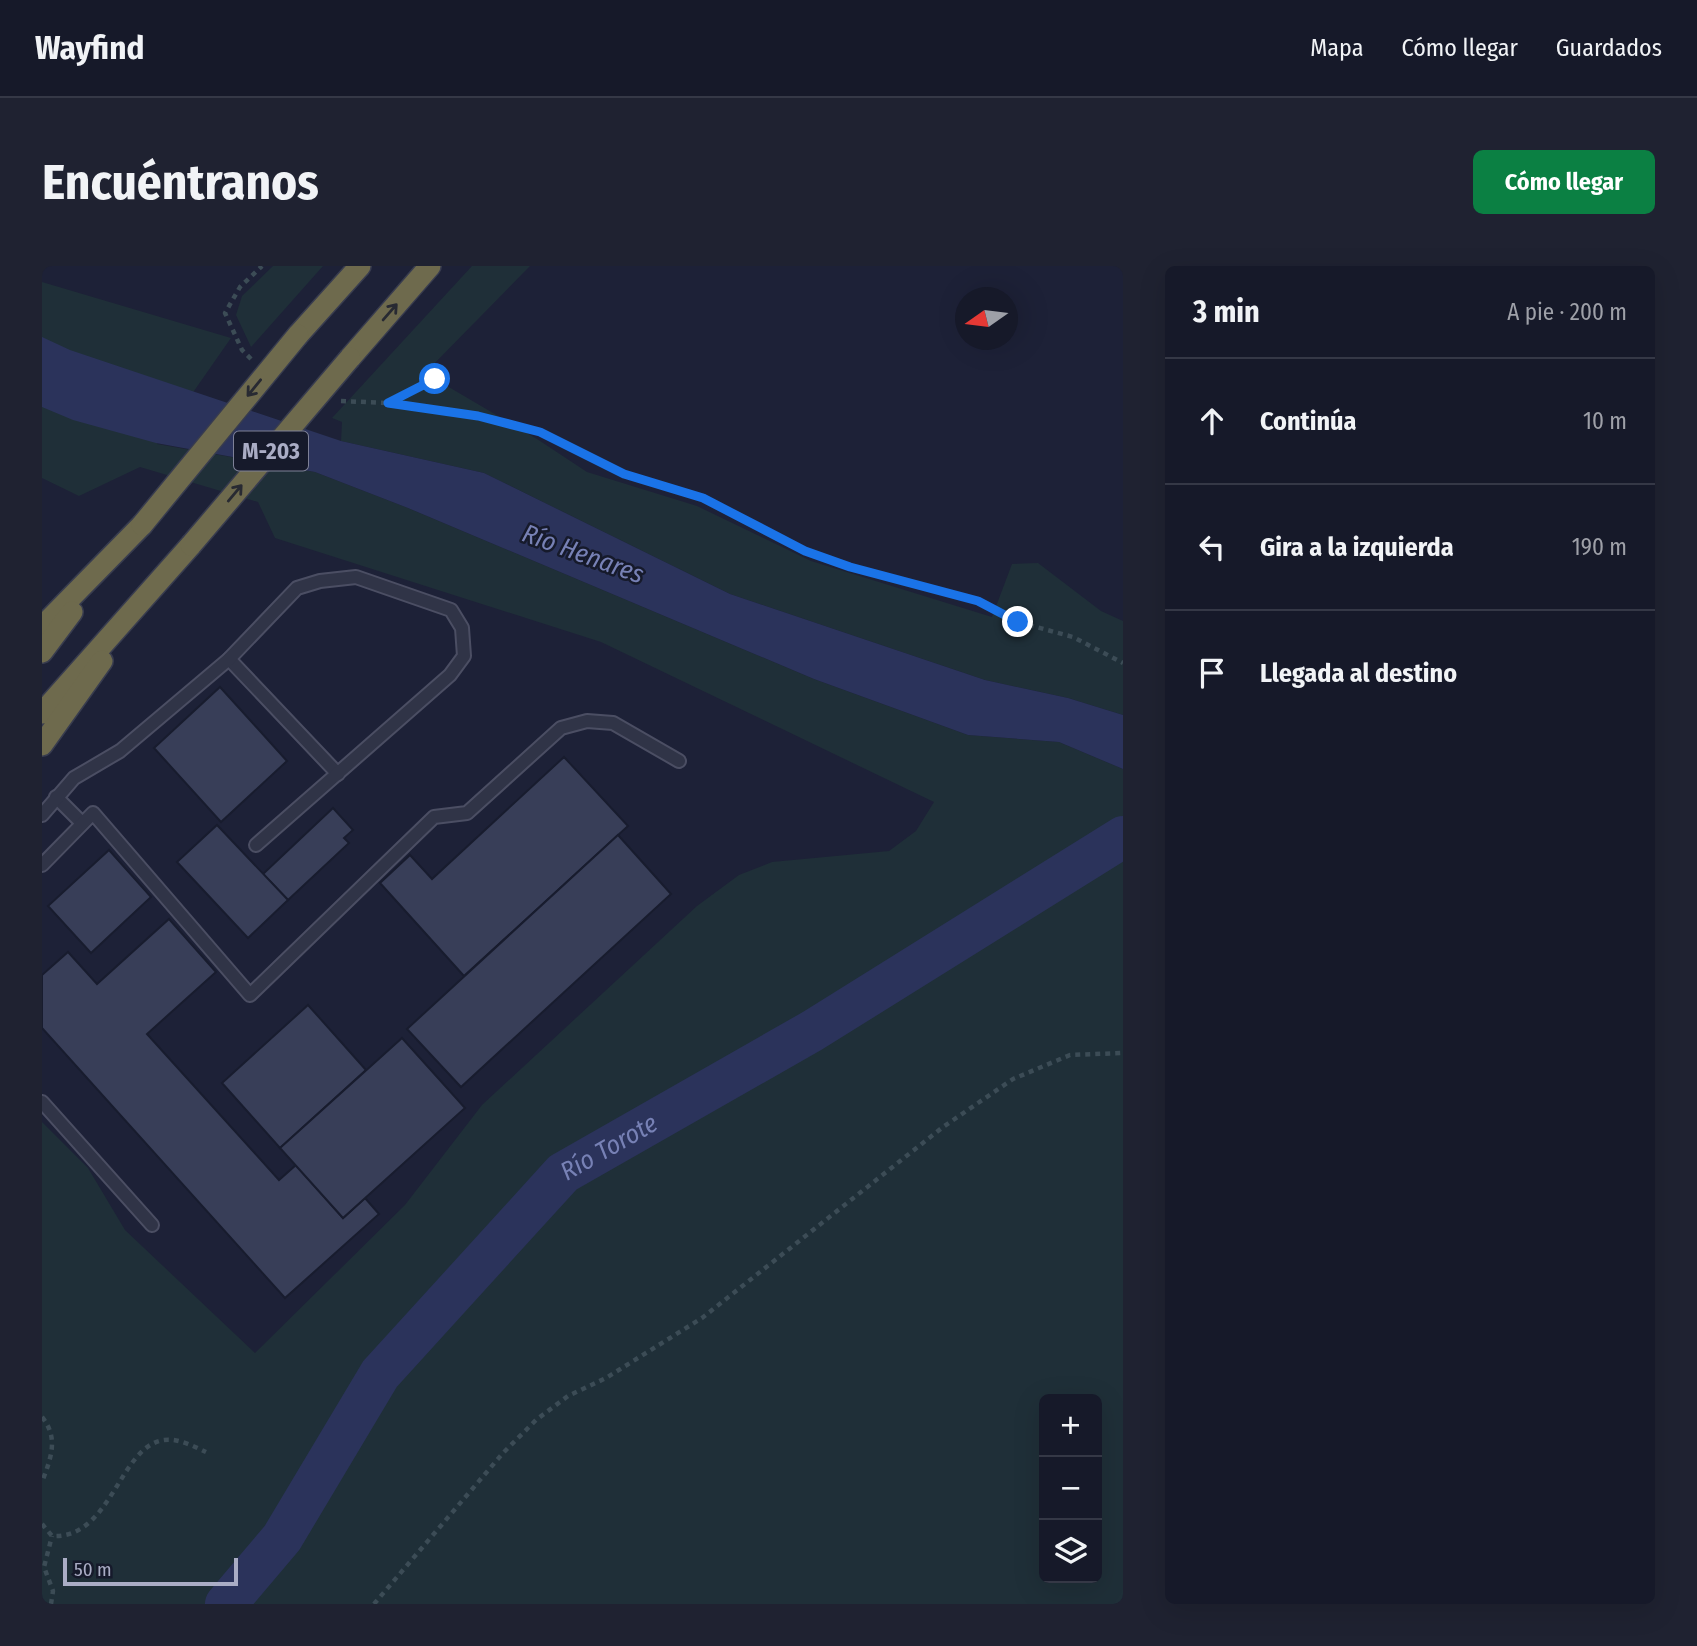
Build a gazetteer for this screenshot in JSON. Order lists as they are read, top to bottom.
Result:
{
  "streets": {
    "highway": ["M-203"]
  },
  "water": ["Río Henares", "Río Torote"],
  "scale_bar": "50 m",
  "north": "left",
  "page": {
    "header": "Wayfind",
    "nav": ["Mapa", "Cómo llegar", "Guardados"],
    "buttons": "Cómo llegar",
    "title": "Encuéntranos",
    "heading": ["3 min", "A pie · 200 m"],
    "list": [
      ["Continúa", "10 m"],
      ["Gira a la izquierda", "190 m"],
      "Llegada al destino"
    ],
    "map_buttons": ["+", "−"],
    "scale": "50 m"
  }
}
